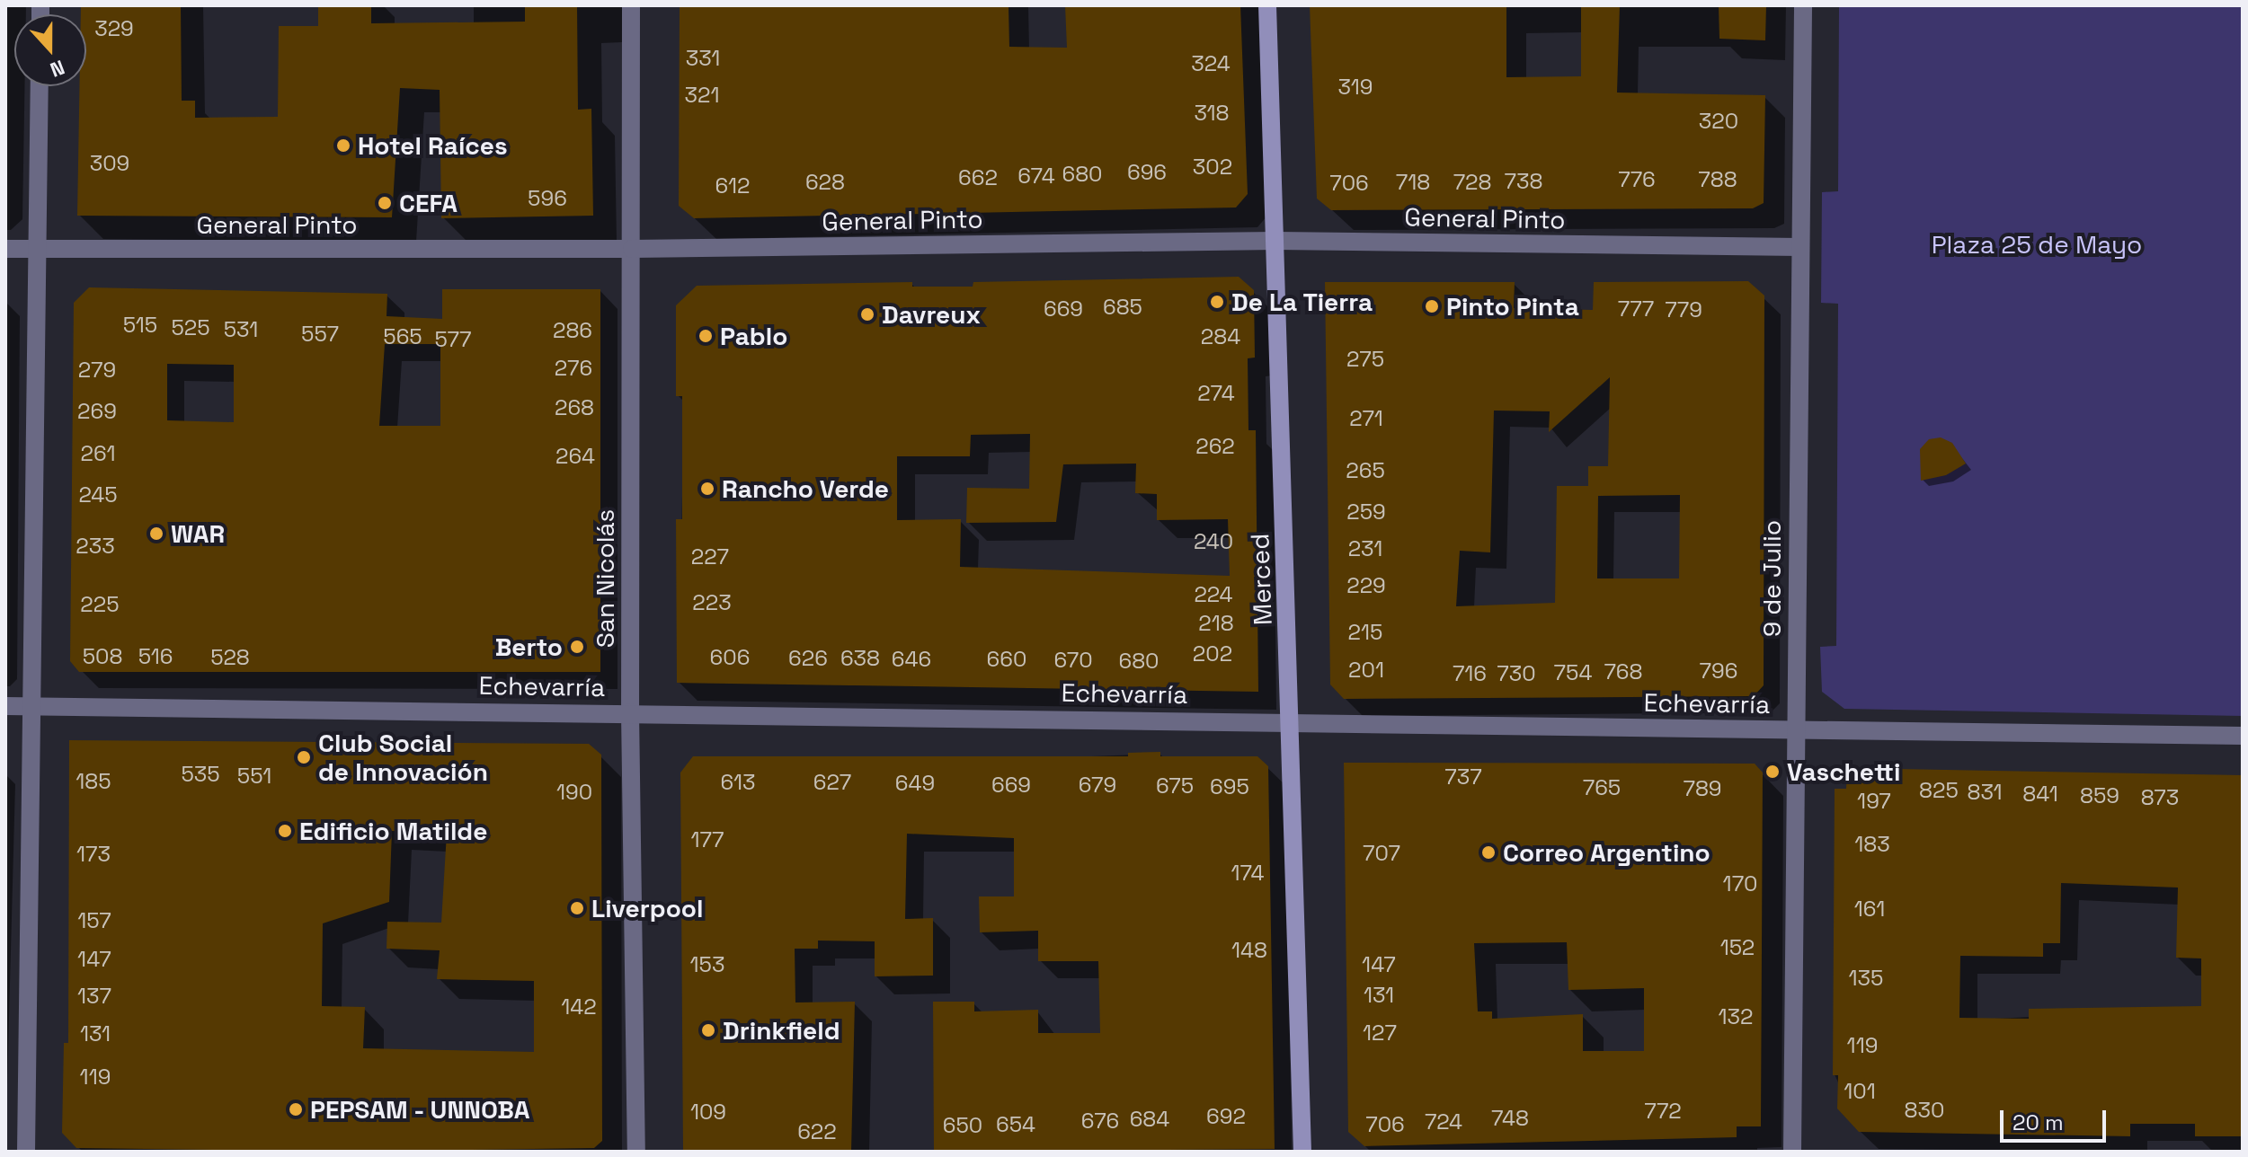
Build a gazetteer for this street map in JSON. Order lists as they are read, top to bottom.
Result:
{
  "streets": {
    "street": [
      "General Pinto",
      "San Nicolás",
      "9 de Julio",
      "Merced",
      "Echevarría"
    ]
  },
  "crossings": [
    ["General Pinto", "San Nicolás"],
    ["General Pinto", "9 de Julio"],
    ["General Pinto", "Merced"],
    ["San Nicolás", "Echevarría"],
    ["9 de Julio", "Echevarría"],
    ["Merced", "Echevarría"]
  ],
  "parks": ["Plaza 25 de Mayo"],
  "places": [
    "Hotel Raíces",
    "CEFA",
    "De La Tierra",
    "Pinto Pinta",
    "Davreux",
    "Pablo",
    "Rancho Verde",
    "WAR",
    "Berto",
    "Club Social de Innovación",
    "Vaschetti",
    "Edificio Matilde",
    "Correo Argentino",
    "Liverpool",
    "Drinkfield",
    "PEPSAM - UNNOBA"
  ],
  "house_numbers": [
    "329",
    "331",
    "324",
    "319",
    "321",
    "318",
    "320",
    "309",
    "302",
    "696",
    "680",
    "674",
    "662",
    "776",
    "788",
    "738",
    "628",
    "718",
    "728",
    "706",
    "612",
    "596",
    "685",
    "669",
    "777",
    "779",
    "515",
    "525",
    "531",
    "286",
    "557",
    "565",
    "284",
    "577",
    "275",
    "276",
    "279",
    "274",
    "268",
    "269",
    "271",
    "262",
    "261",
    "264",
    "265",
    "245",
    "259",
    "240",
    "233",
    "231",
    "227",
    "229",
    "224",
    "223",
    "225",
    "218",
    "215",
    "202",
    "508",
    "516",
    "528",
    "606",
    "626",
    "638",
    "646",
    "660",
    "670",
    "680",
    "201",
    "796",
    "768",
    "754",
    "716",
    "730",
    "535",
    "551",
    "737",
    "185",
    "613",
    "627",
    "649",
    "669",
    "679",
    "675",
    "695",
    "765",
    "789",
    "825",
    "190",
    "831",
    "841",
    "859",
    "873",
    "197",
    "177",
    "183",
    "707",
    "173",
    "174",
    "170",
    "161",
    "157",
    "152",
    "148",
    "147",
    "153",
    "147",
    "135",
    "131",
    "137",
    "142",
    "132",
    "127",
    "131",
    "119",
    "119",
    "101",
    "830",
    "772",
    "109",
    "692",
    "748",
    "684",
    "676",
    "724",
    "654",
    "706",
    "650",
    "622"
  ],
  "scale_bar": "20 m",
  "north": "bottom"
}
